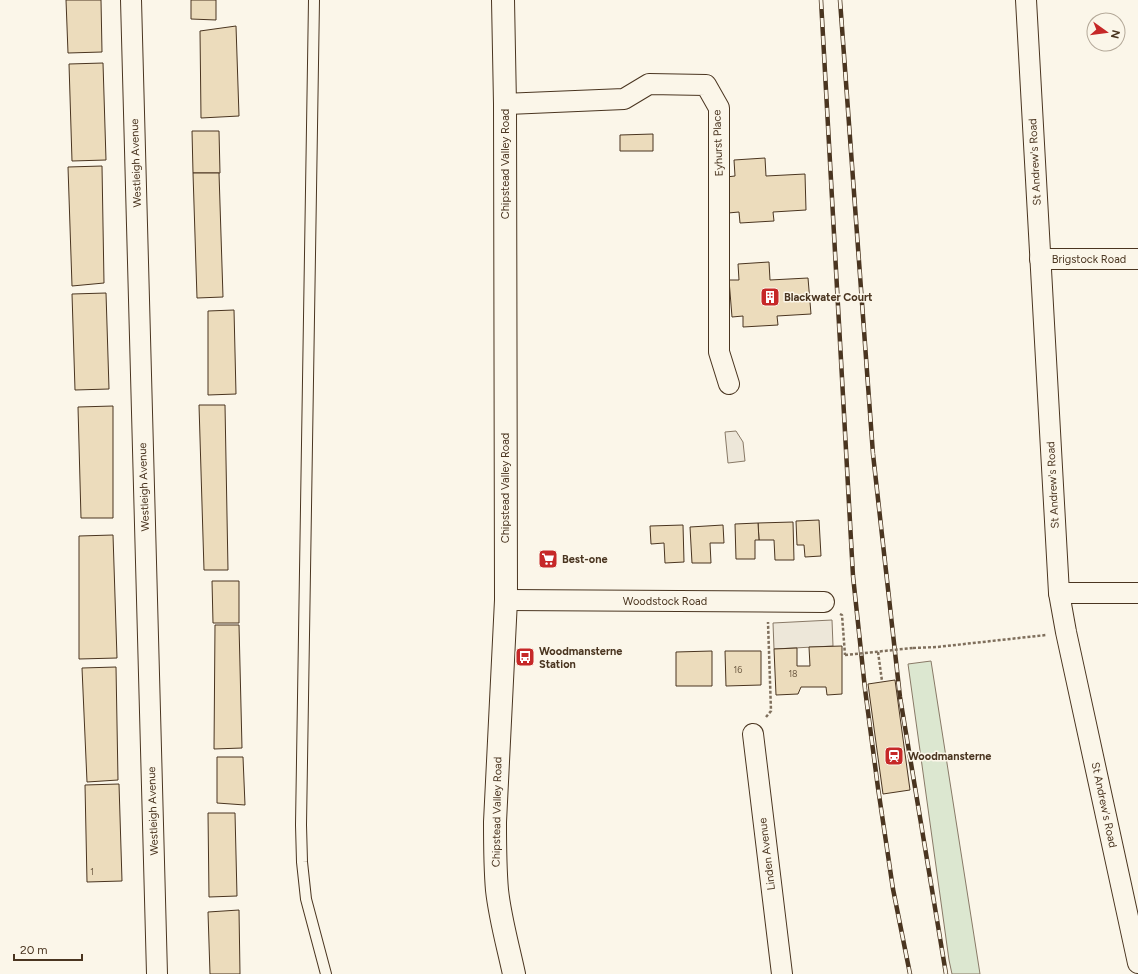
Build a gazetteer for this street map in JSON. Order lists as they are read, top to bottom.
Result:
{
  "streets": {
    "main road": ["Chipstead Valley Road"],
    "street": [
      "Eyhurst Place",
      "St Andrew's Road",
      "Westleigh Avenue",
      "Brigstock Road",
      "Woodstock Road",
      "Linden Avenue"
    ]
  },
  "crossings": [
    ["Eyhurst Place", "Chipstead Valley Road"],
    ["St Andrew's Road", "Brigstock Road"],
    ["Chipstead Valley Road", "Woodstock Road"]
  ],
  "places": {
    "building": ["Blackwater Court"],
    "supermarket": ["Best-one"],
    "bus stop": ["Woodmansterne Station"],
    "station": ["Woodmansterne"]
  },
  "house_numbers": ["16", "18", "1"],
  "scale_bar": "20 m",
  "north": "right"
}
